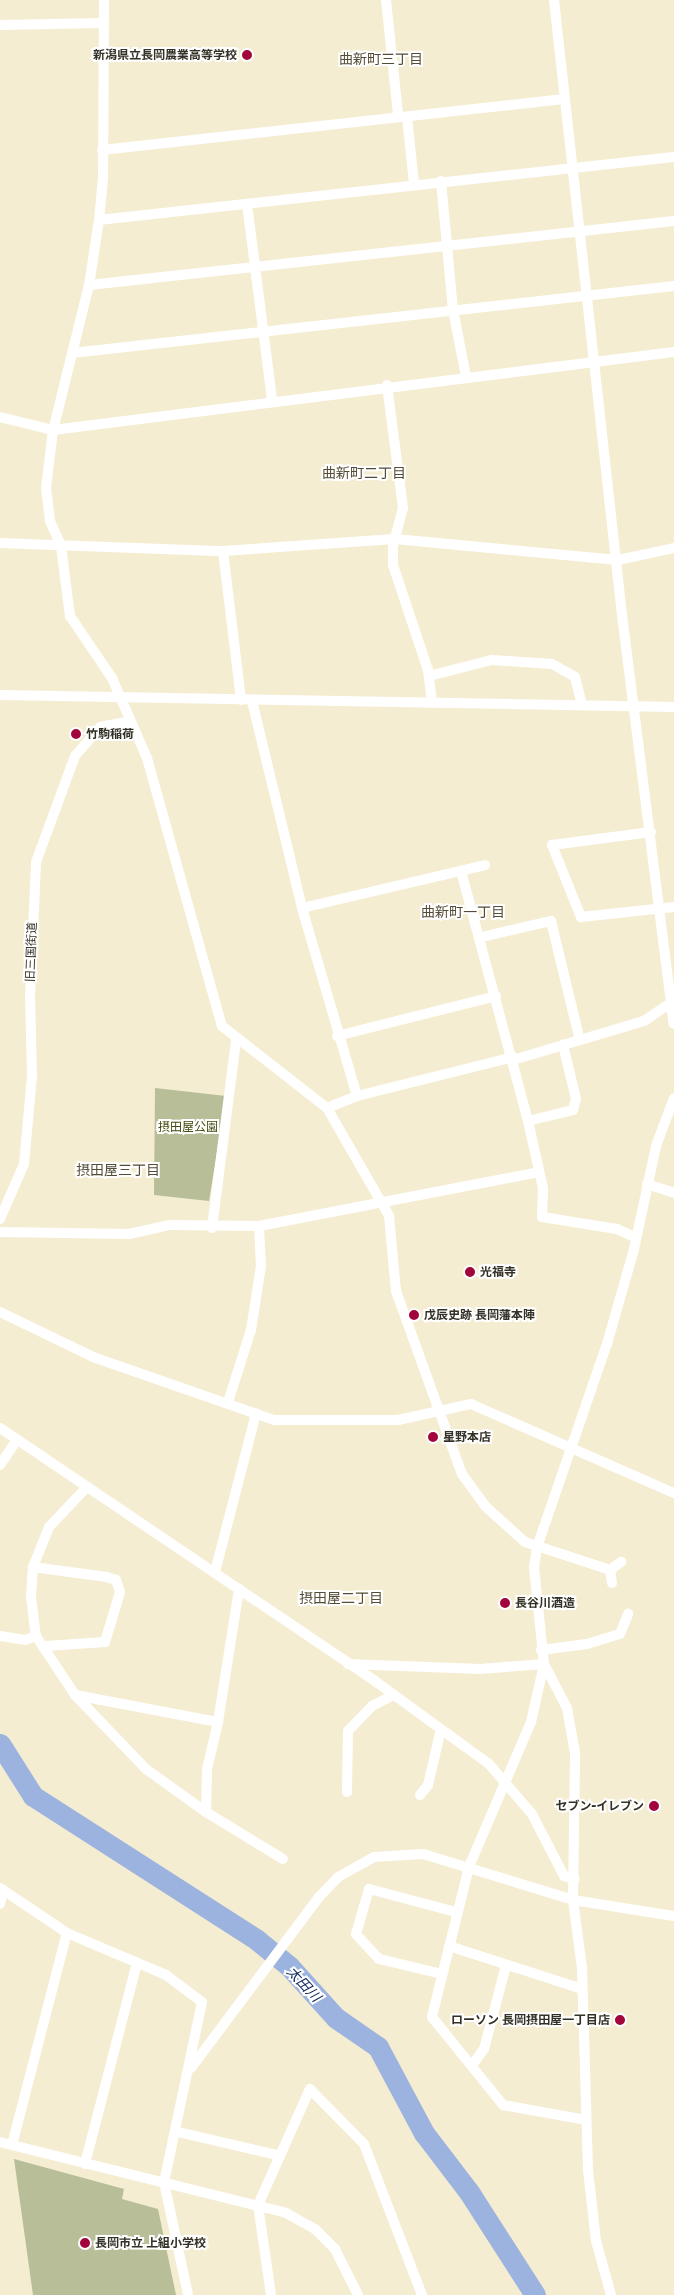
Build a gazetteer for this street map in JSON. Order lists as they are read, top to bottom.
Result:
{
  "streets": {
    "street": ["旧三国街道"]
  },
  "districts": [
    "曲新町三丁目",
    "曲新町二丁目",
    "曲新町一丁目",
    "摂田屋三丁目",
    "摂田屋二丁目"
  ],
  "water": ["太田川"],
  "parks": ["摂田屋公園"],
  "places": [
    "新潟県立長岡農業高等学校",
    "竹駒稲荷",
    "光福寺",
    "戊辰史跡 長岡藩本陣",
    "星野本店",
    "長谷川酒造",
    "セブン-イレブン",
    "ローソン 長岡摂田屋一丁目店",
    "長岡市立 上組小学校"
  ]
}
